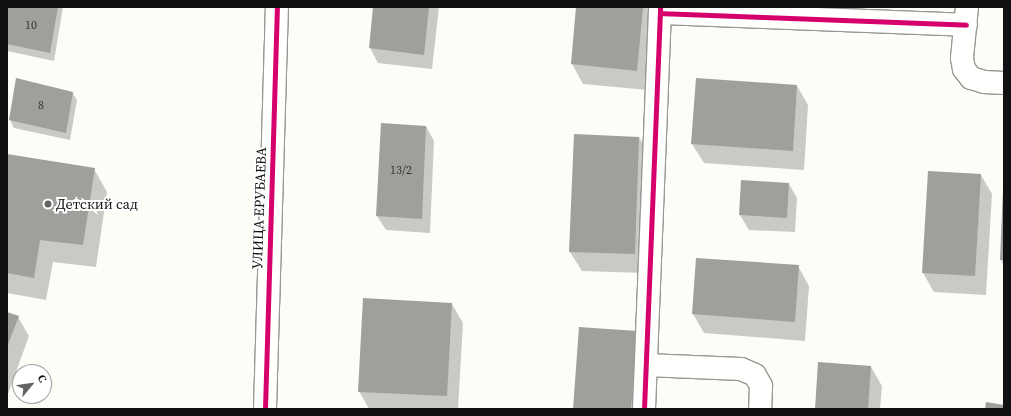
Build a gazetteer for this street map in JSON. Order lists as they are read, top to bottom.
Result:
{
  "streets": {
    "street": ["УЛИЦА ЕРУБАЕВА"]
  },
  "places": ["Детский сад"],
  "house_numbers": ["10", "8", "13/2"],
  "north": "top right"
}
